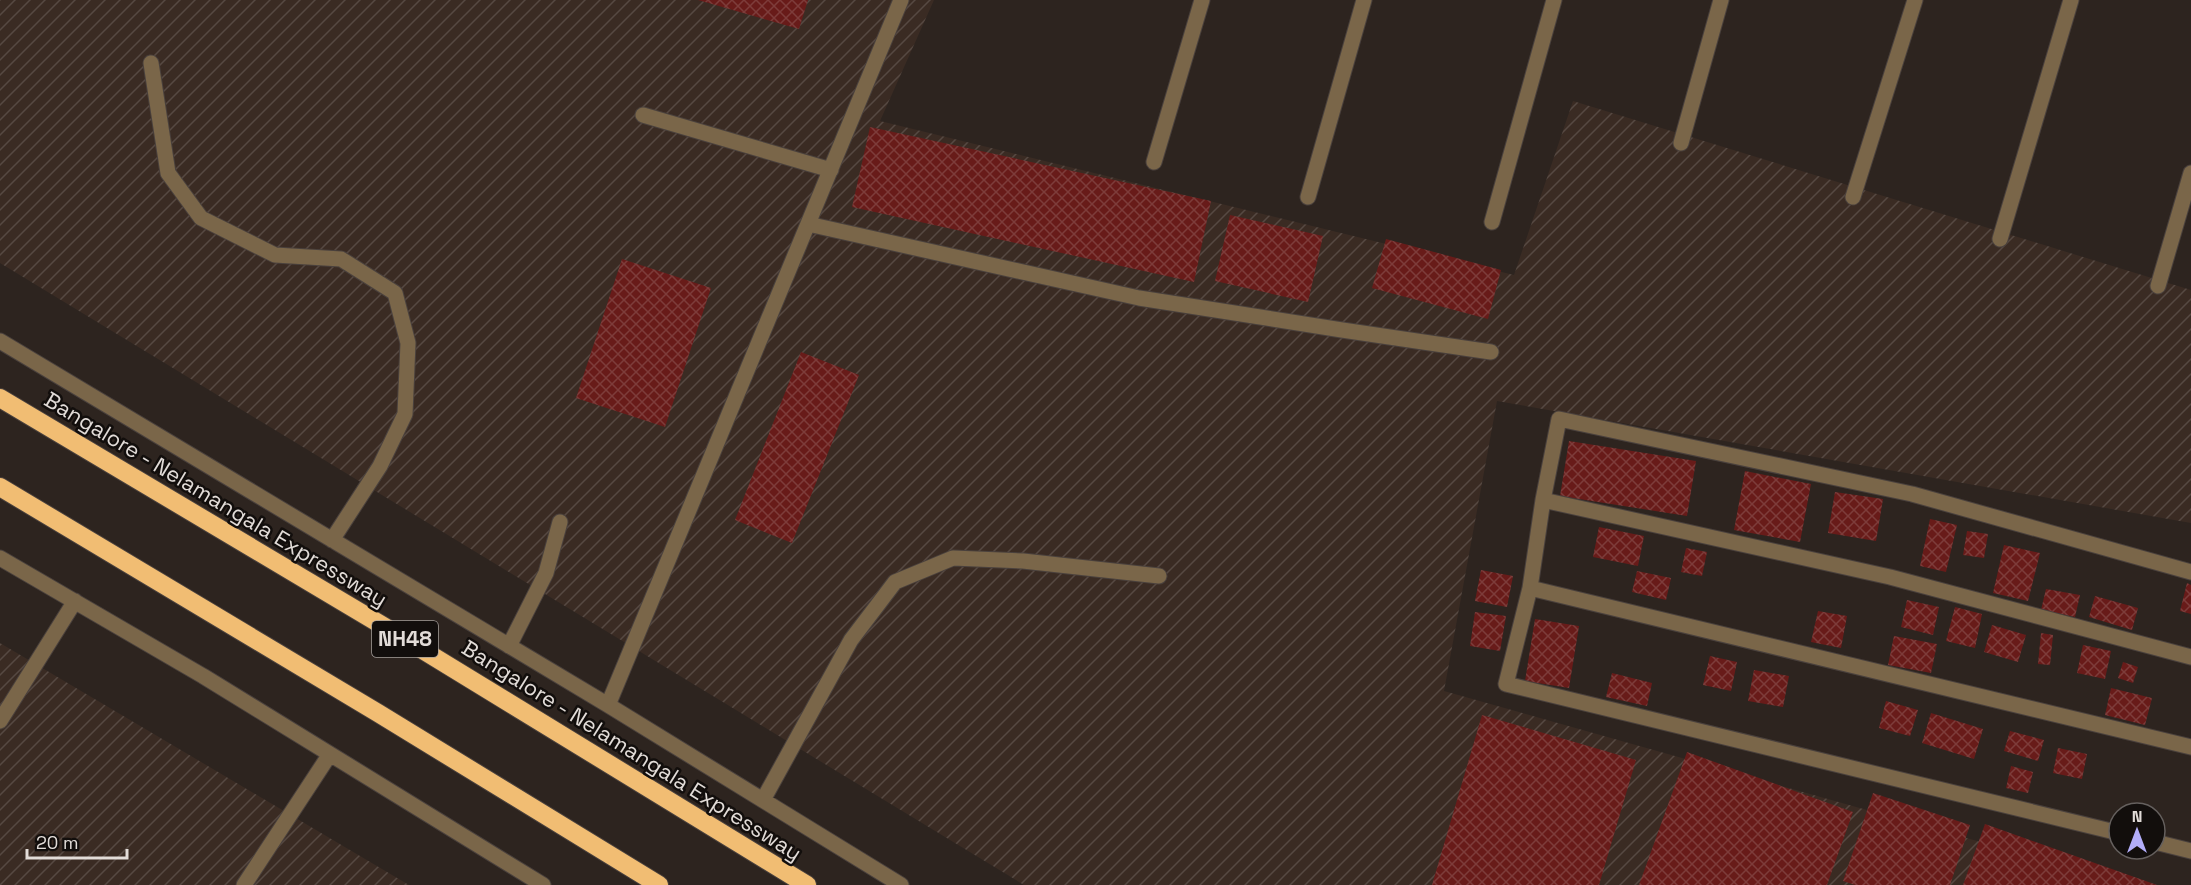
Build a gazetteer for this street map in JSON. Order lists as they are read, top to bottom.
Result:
{
  "streets": {
    "highway": ["Bangalore - Nelamangala Expressway", "NH48"]
  },
  "scale_bar": "20 m",
  "north": "top"
}
